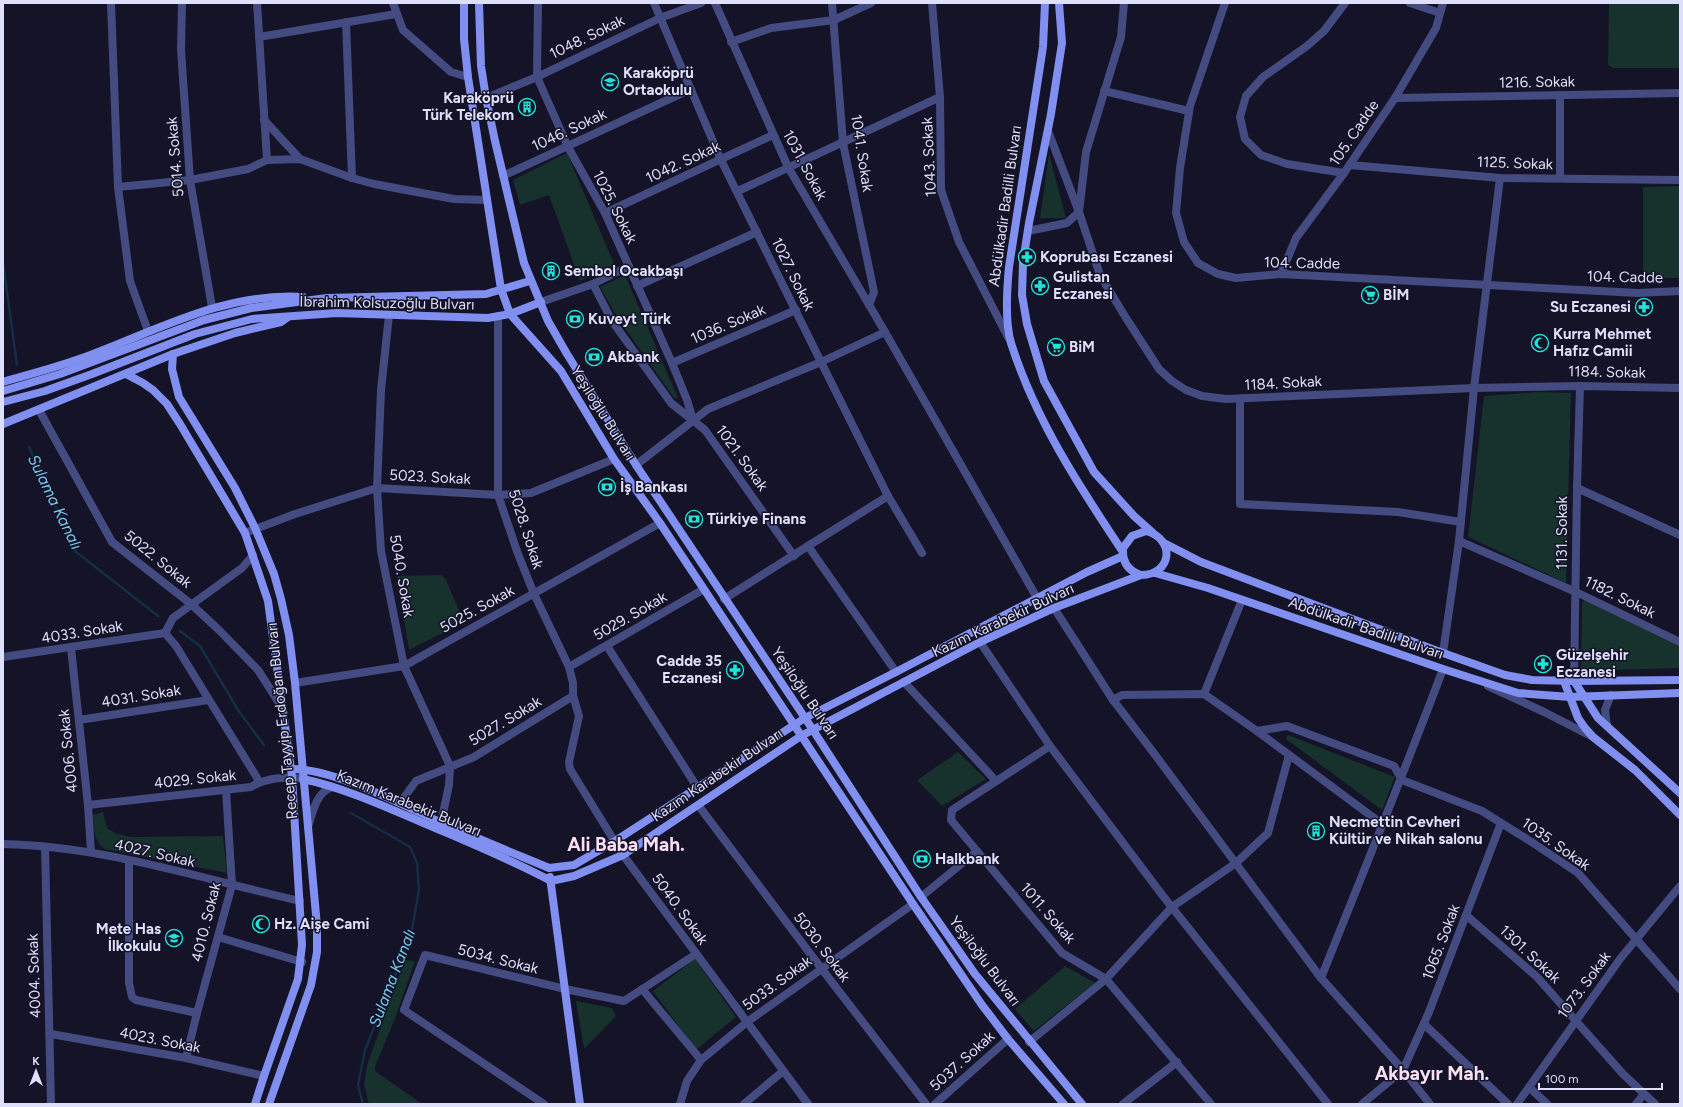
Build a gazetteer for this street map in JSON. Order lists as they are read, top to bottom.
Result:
{
  "streets": {
    "main road": [
      "Abdülkadir Badilli Bulvarı",
      "İbrahim Kolsuzoğlu Bulvarı",
      "Yeşiloğlu Bulvarı",
      "Kazım Karabekir Bulvarı",
      "Recep Tayyip Erdoğan Bulvarı"
    ],
    "street": [
      "1048. Sokak",
      "1216. Sokak",
      "1046. Sokak",
      "105. Cadde",
      "1041. Sokak",
      "5014. Sokak",
      "1043. Sokak",
      "1042. Sokak",
      "1125. Sokak",
      "1031. Sokak",
      "1025. Sokak",
      "104. Cadde",
      "1027. Sokak",
      "1036. Sokak",
      "1184. Sokak",
      "1021. Sokak",
      "5023. Sokak",
      "5028. Sokak",
      "1131. Sokak",
      "5022. Sokak",
      "5040. Sokak",
      "1182. Sokak",
      "5025. Sokak",
      "5029. Sokak",
      "4033. Sokak",
      "4031. Sokak",
      "5027. Sokak",
      "4006. Sokak",
      "4029. Sokak",
      "1035. Sokak",
      "4027. Sokak",
      "1011. Sokak",
      "4010. Sokak",
      "1065. Sokak",
      "5030. Sokak",
      "1301. Sokak",
      "5034. Sokak",
      "4004. Sokak",
      "5033. Sokak",
      "1073. Sokak",
      "4023. Sokak",
      "5037. Sokak"
    ]
  },
  "crossings": [
    ["1048. Sokak", "1025. Sokak"],
    ["1048. Sokak", "1027. Sokak"],
    ["1048. Sokak", "Yeşiloğlu Bulvarı"],
    ["1216. Sokak", "105. Cadde"],
    ["1046. Sokak", "1025. Sokak"],
    ["1046. Sokak", "1027. Sokak"],
    ["1046. Sokak", "Yeşiloğlu Bulvarı"],
    ["105. Cadde", "1125. Sokak"],
    ["105. Cadde", "104. Cadde"],
    ["1041. Sokak", "1031. Sokak"],
    ["1043. Sokak", "Abdülkadir Badilli Bulvarı"],
    ["1042. Sokak", "1031. Sokak"],
    ["1042. Sokak", "1025. Sokak"],
    ["1042. Sokak", "1027. Sokak"],
    ["1031. Sokak", "Kazım Karabekir Bulvarı"],
    ["Abdülkadir Badilli Bulvarı", "1184. Sokak"],
    ["Abdülkadir Badilli Bulvarı", "1131. Sokak"],
    ["Abdülkadir Badilli Bulvarı", "Kazım Karabekir Bulvarı"],
    ["1025. Sokak", "1036. Sokak"],
    ["1025. Sokak", "1021. Sokak"],
    ["1027. Sokak", "1036. Sokak"],
    ["İbrahim Kolsuzoğlu Bulvarı", "Yeşiloğlu Bulvarı"],
    ["İbrahim Kolsuzoğlu Bulvarı", "5028. Sokak"],
    ["İbrahim Kolsuzoğlu Bulvarı", "5040. Sokak"],
    ["1184. Sokak", "1131. Sokak"],
    ["Yeşiloğlu Bulvarı", "5023. Sokak"],
    ["Yeşiloğlu Bulvarı", "5025. Sokak"],
    ["Yeşiloğlu Bulvarı", "5029. Sokak"],
    ["Yeşiloğlu Bulvarı", "Kazım Karabekir Bulvarı"],
    ["Yeşiloğlu Bulvarı", "5033. Sokak"],
    ["Yeşiloğlu Bulvarı", "5037. Sokak"],
    ["5023. Sokak", "5028. Sokak"],
    ["5023. Sokak", "5040. Sokak"],
    ["5023. Sokak", "Recep Tayyip Erdoğan Bulvarı"],
    ["5028. Sokak", "5040. Sokak"],
    ["5028. Sokak", "5025. Sokak"],
    ["5028. Sokak", "5029. Sokak"],
    ["5028. Sokak", "5027. Sokak"],
    ["1131. Sokak", "1182. Sokak"],
    ["5022. Sokak", "Recep Tayyip Erdoğan Bulvarı"],
    ["5040. Sokak", "5025. Sokak"],
    ["5040. Sokak", "Kazım Karabekir Bulvarı"],
    ["5040. Sokak", "5027. Sokak"],
    ["5040. Sokak", "5034. Sokak"],
    ["5040. Sokak", "5033. Sokak"],
    ["5025. Sokak", "Recep Tayyip Erdoğan Bulvarı"],
    ["Kazım Karabekir Bulvarı", "Recep Tayyip Erdoğan Bulvarı"],
    ["Kazım Karabekir Bulvarı", "5027. Sokak"],
    ["Kazım Karabekir Bulvarı", "4029. Sokak"],
    ["Kazım Karabekir Bulvarı", "5030. Sokak"],
    ["4033. Sokak", "4006. Sokak"],
    ["4031. Sokak", "4006. Sokak"],
    ["Recep Tayyip Erdoğan Bulvarı", "4029. Sokak"],
    ["Recep Tayyip Erdoğan Bulvarı", "4027. Sokak"],
    ["Recep Tayyip Erdoğan Bulvarı", "4023. Sokak"],
    ["4006. Sokak", "4029. Sokak"],
    ["4006. Sokak", "4027. Sokak"],
    ["4029. Sokak", "4010. Sokak"],
    ["1035. Sokak", "1065. Sokak"],
    ["1035. Sokak", "1073. Sokak"],
    ["4027. Sokak", "4010. Sokak"],
    ["4027. Sokak", "4004. Sokak"],
    ["4010. Sokak", "4023. Sokak"],
    ["1065. Sokak", "1301. Sokak"],
    ["5030. Sokak", "5033. Sokak"],
    ["1301. Sokak", "1073. Sokak"],
    ["4004. Sokak", "4023. Sokak"]
  ],
  "districts": ["Ali Baba Mah.", "Akbayır Mah."],
  "water": ["Sulama Kanalı"],
  "places": {
    "school or university": ["Karaköprü Ortaokulu", "Mete Has İlkokulu"],
    "building": ["Karaköprü Türk Telekom", "Sembol Ocakbaşı", "Necmettin Cevheri Kültür ve Nikah salonu"],
    "pharmacy": [
      "Koprubası Eczanesi",
      "Gulistan Eczanesi",
      "Su Eczanesi",
      "Güzelşehir Eczanesi",
      "Cadde 35 Eczanesi"
    ],
    "supermarket": ["BİM", "BiM"],
    "bank": [
      "Kuveyt Türk",
      "Akbank",
      "İş Bankası",
      "Türkiye Finans",
      "Halkbank"
    ],
    "mosque": ["Kurra Mehmet Hafız Camii", "Hz. Aişe Cami"]
  },
  "scale_bar": "100 m",
  "north": "top"
}
